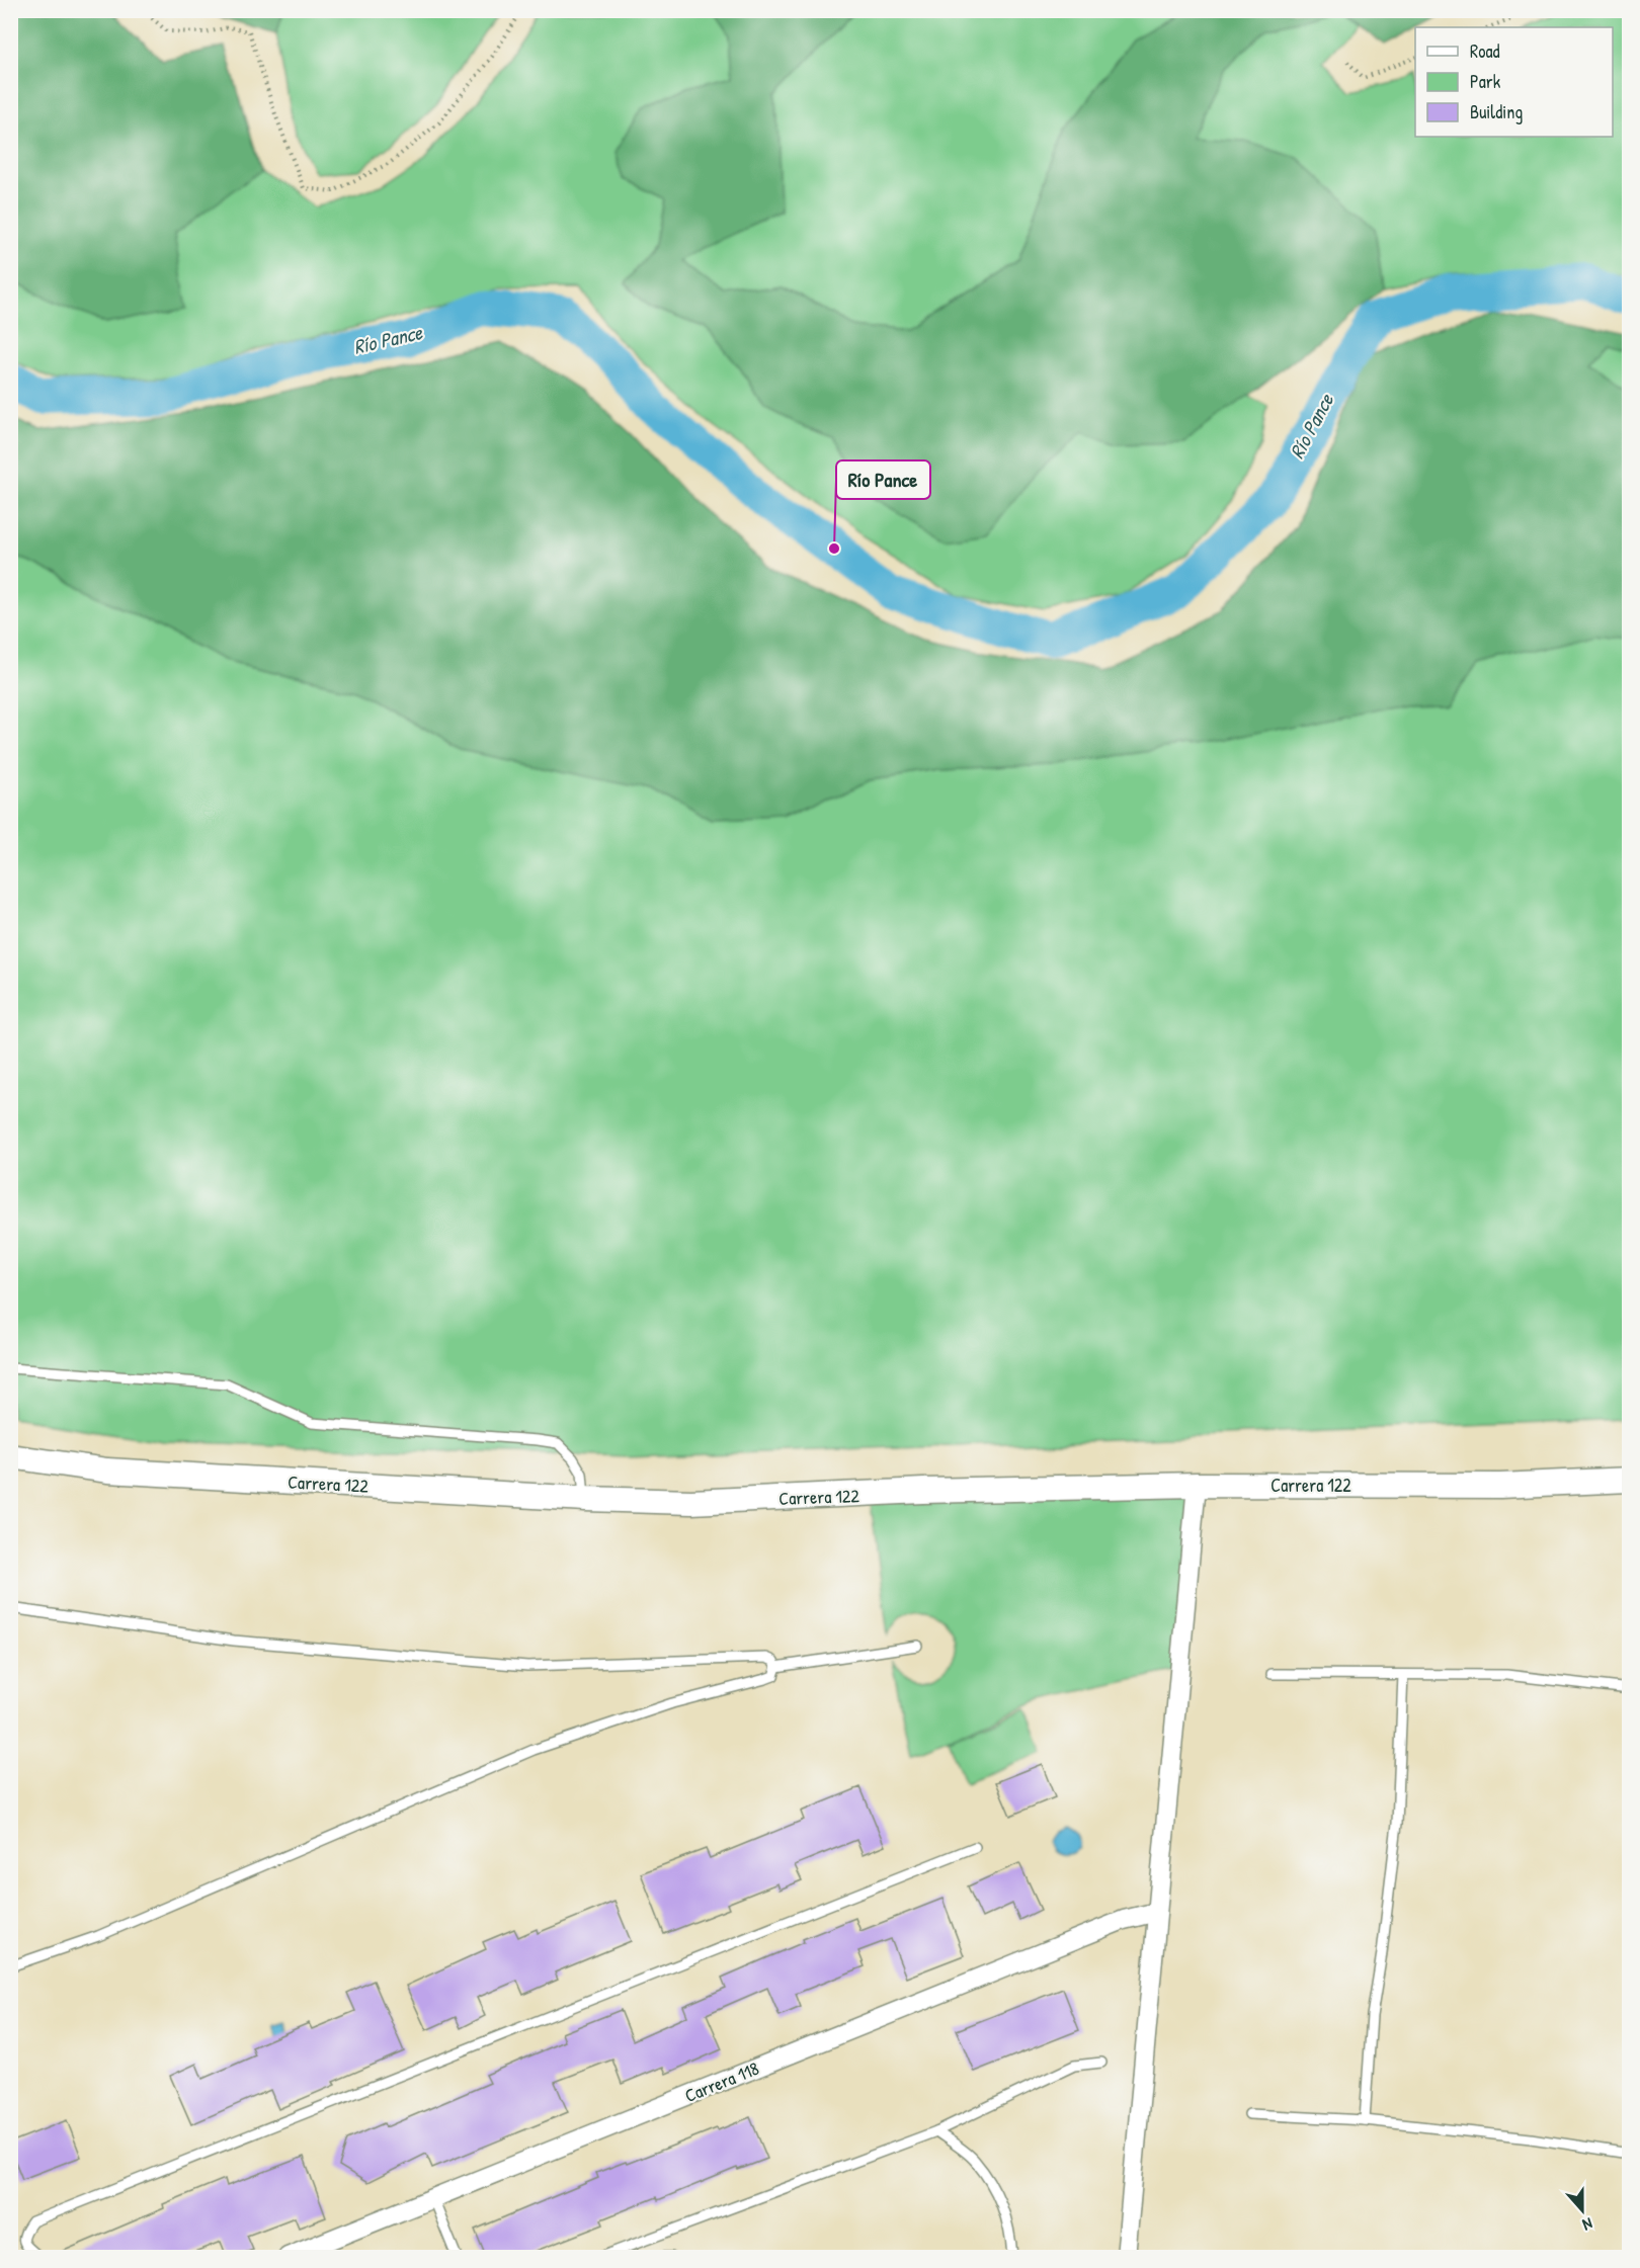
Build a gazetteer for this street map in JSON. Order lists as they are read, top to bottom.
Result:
{
  "streets": {
    "street": ["Carrera 122", "Carrera 118"]
  },
  "water": ["Río Pance"],
  "places": ["Río Pance"],
  "legend": ["Road", "Park", "Building"],
  "north": "bottom"
}
